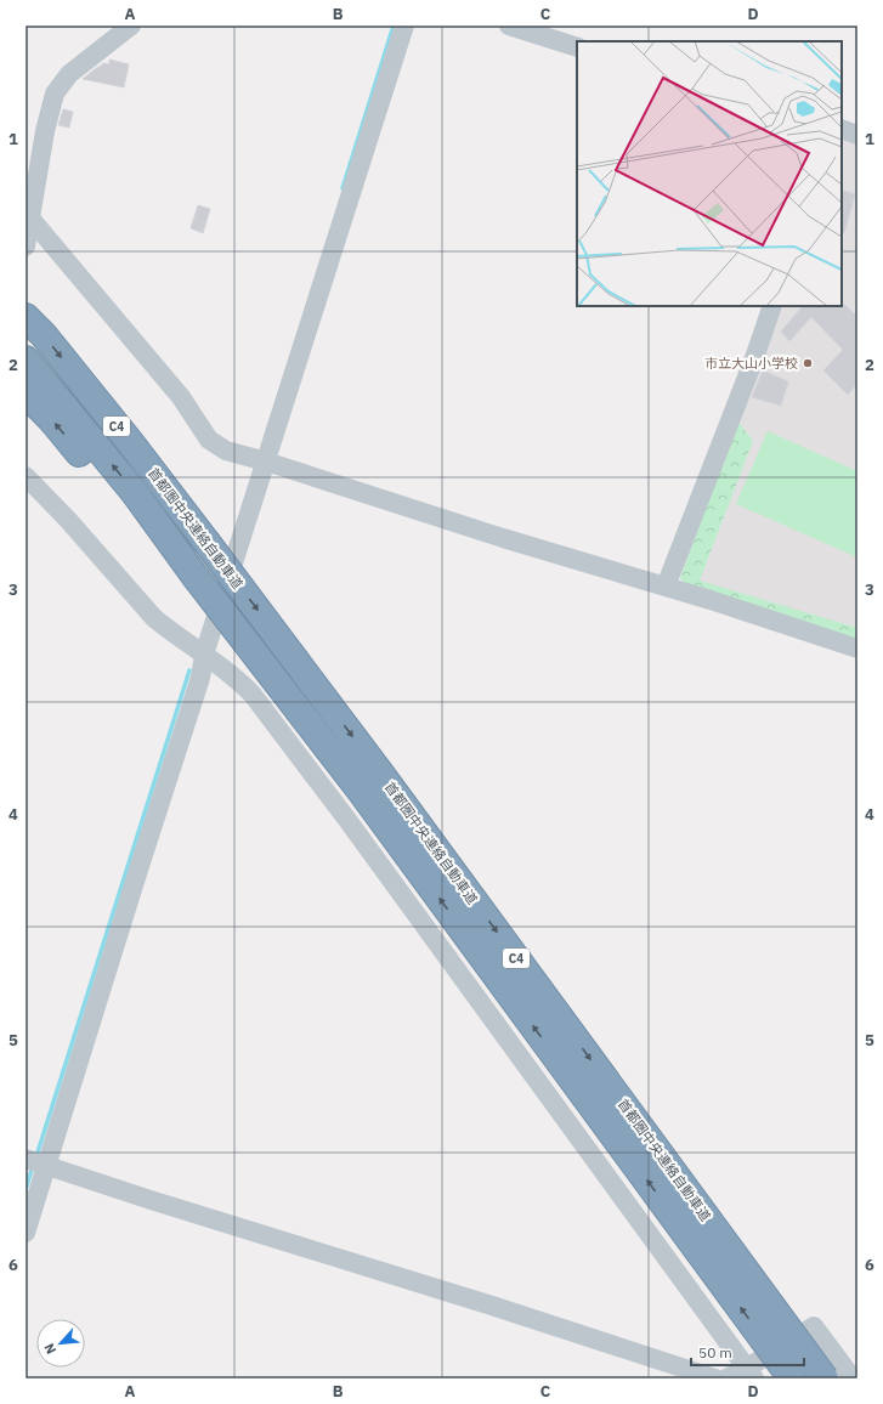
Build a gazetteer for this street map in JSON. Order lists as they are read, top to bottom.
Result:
{
  "streets": {
    "highway": ["C4", "首都圏中央連絡自動車道"]
  },
  "places": ["市立大山小学校"],
  "scale_bar": "50 m",
  "north": "bottom left",
  "grid": {
    "columns": [
      "A",
      "B",
      "C",
      "D"
    ],
    "rows": [
      "1",
      "2",
      "3",
      "4",
      "5",
      "6"
    ]
  }
}
